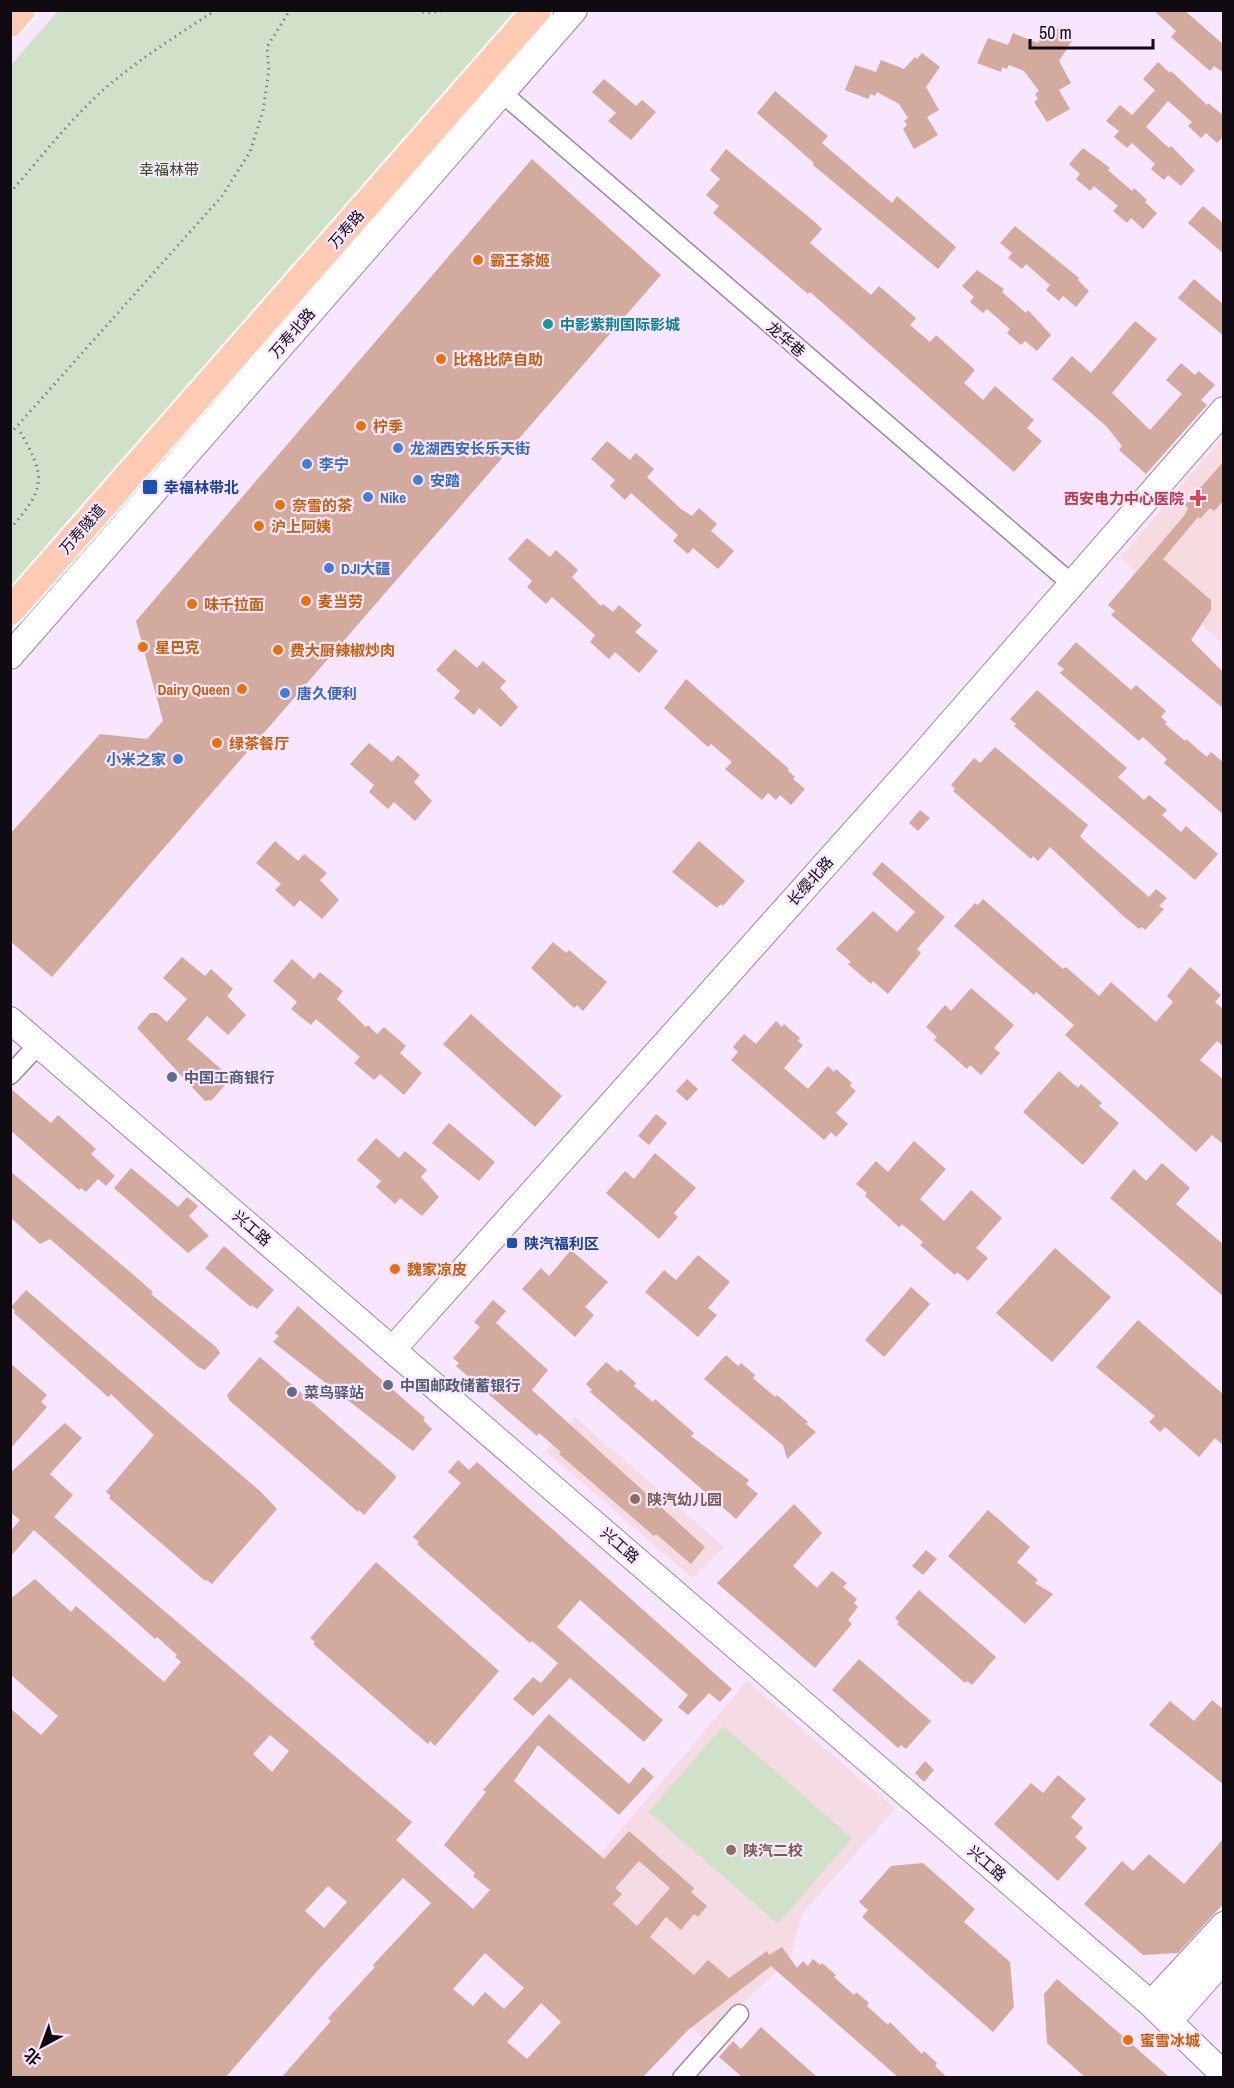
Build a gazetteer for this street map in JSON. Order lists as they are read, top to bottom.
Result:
{
  "streets": {
    "main road": ["万寿路", "万寿隧道"],
    "street": [
      "万寿北路",
      "龙华巷",
      "长缨北路",
      "兴工路"
    ]
  },
  "crossings": [
    ["万寿路", "万寿隧道"],
    ["万寿北路", "龙华巷"],
    ["龙华巷", "长缨北路"],
    ["长缨北路", "兴工路"]
  ],
  "parks": ["幸福林带"],
  "places": {
    "other": [
      "霸王茶姬",
      "中影紫荆国际影城",
      "比格比萨自助",
      "柠季",
      "龙湖西安长乐天街",
      "李宁",
      "安踏",
      "Nike",
      "奈雪的茶",
      "沪上阿姨",
      "DJI大疆",
      "麦当劳",
      "味千拉面",
      "星巴克",
      "费大厨辣椒炒肉",
      "Dairy Queen",
      "唐久便利",
      "绿茶餐厅",
      "小米之家",
      "中国工商银行",
      "魏家凉皮",
      "中国邮政储蓄银行",
      "菜鸟驿站",
      "陕汽幼儿园",
      "陕汽二校",
      "蜜雪冰城"
    ],
    "transit": ["幸福林带北", "陕汽福利区"],
    "health": ["西安电力中心医院"]
  },
  "scale_bar": "50 m",
  "north": "bottom left"
}
